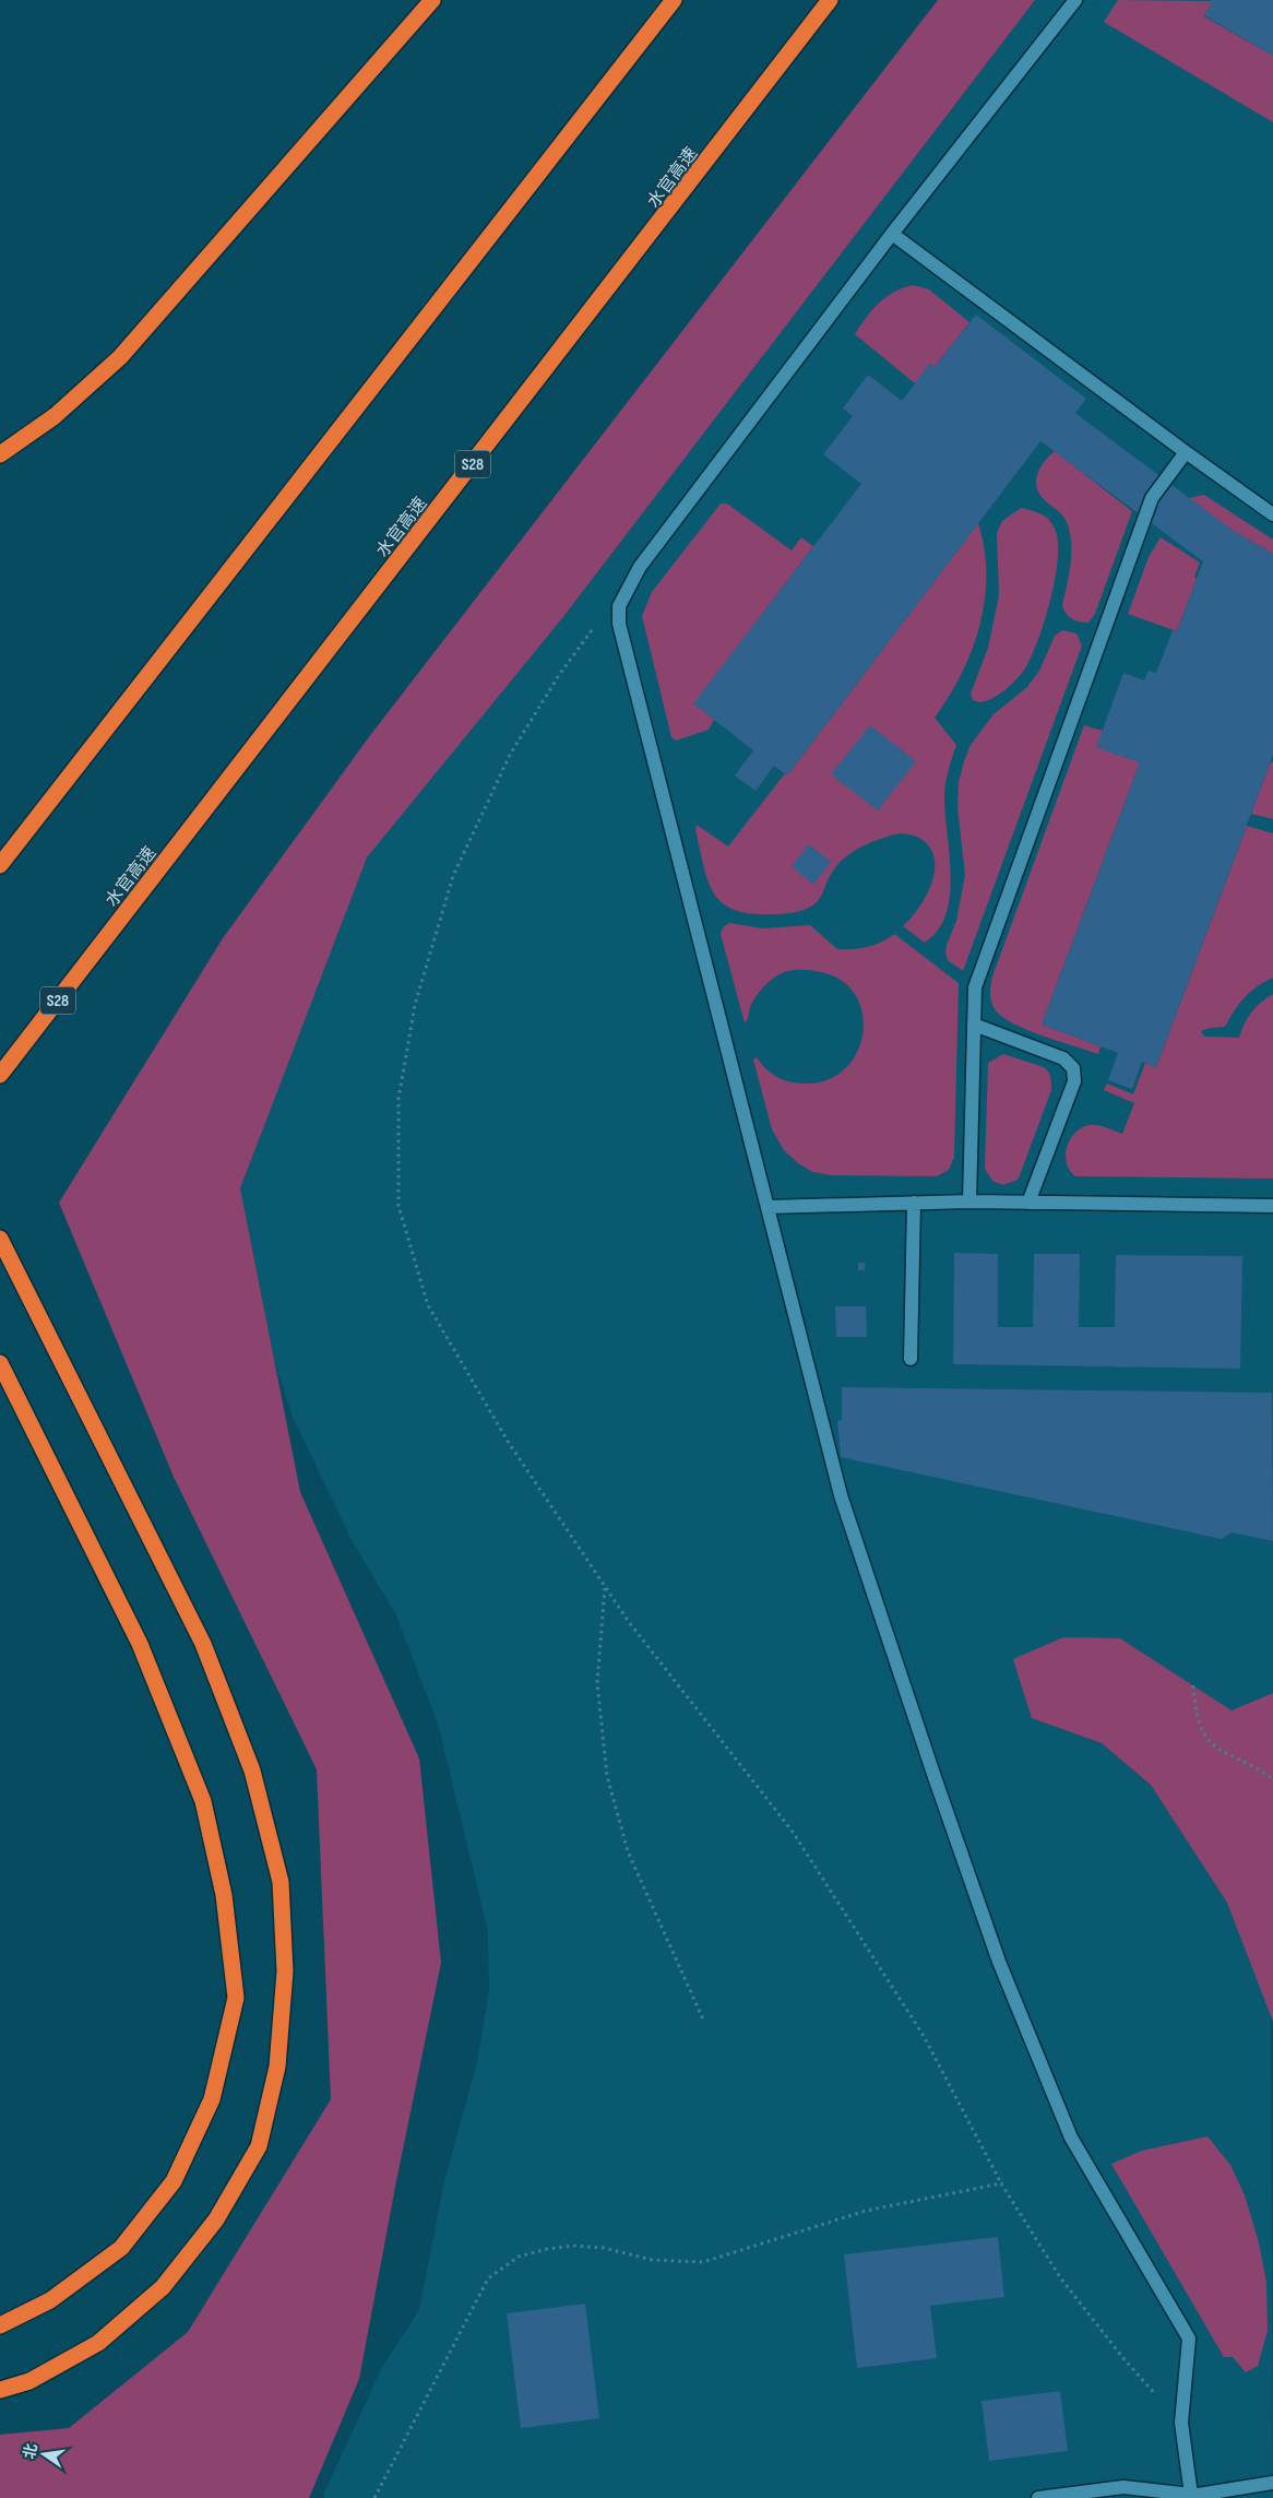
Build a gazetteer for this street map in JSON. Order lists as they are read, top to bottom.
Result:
{
  "streets": {
    "highway": ["水官高速", "S28"]
  },
  "north": "left"
}
